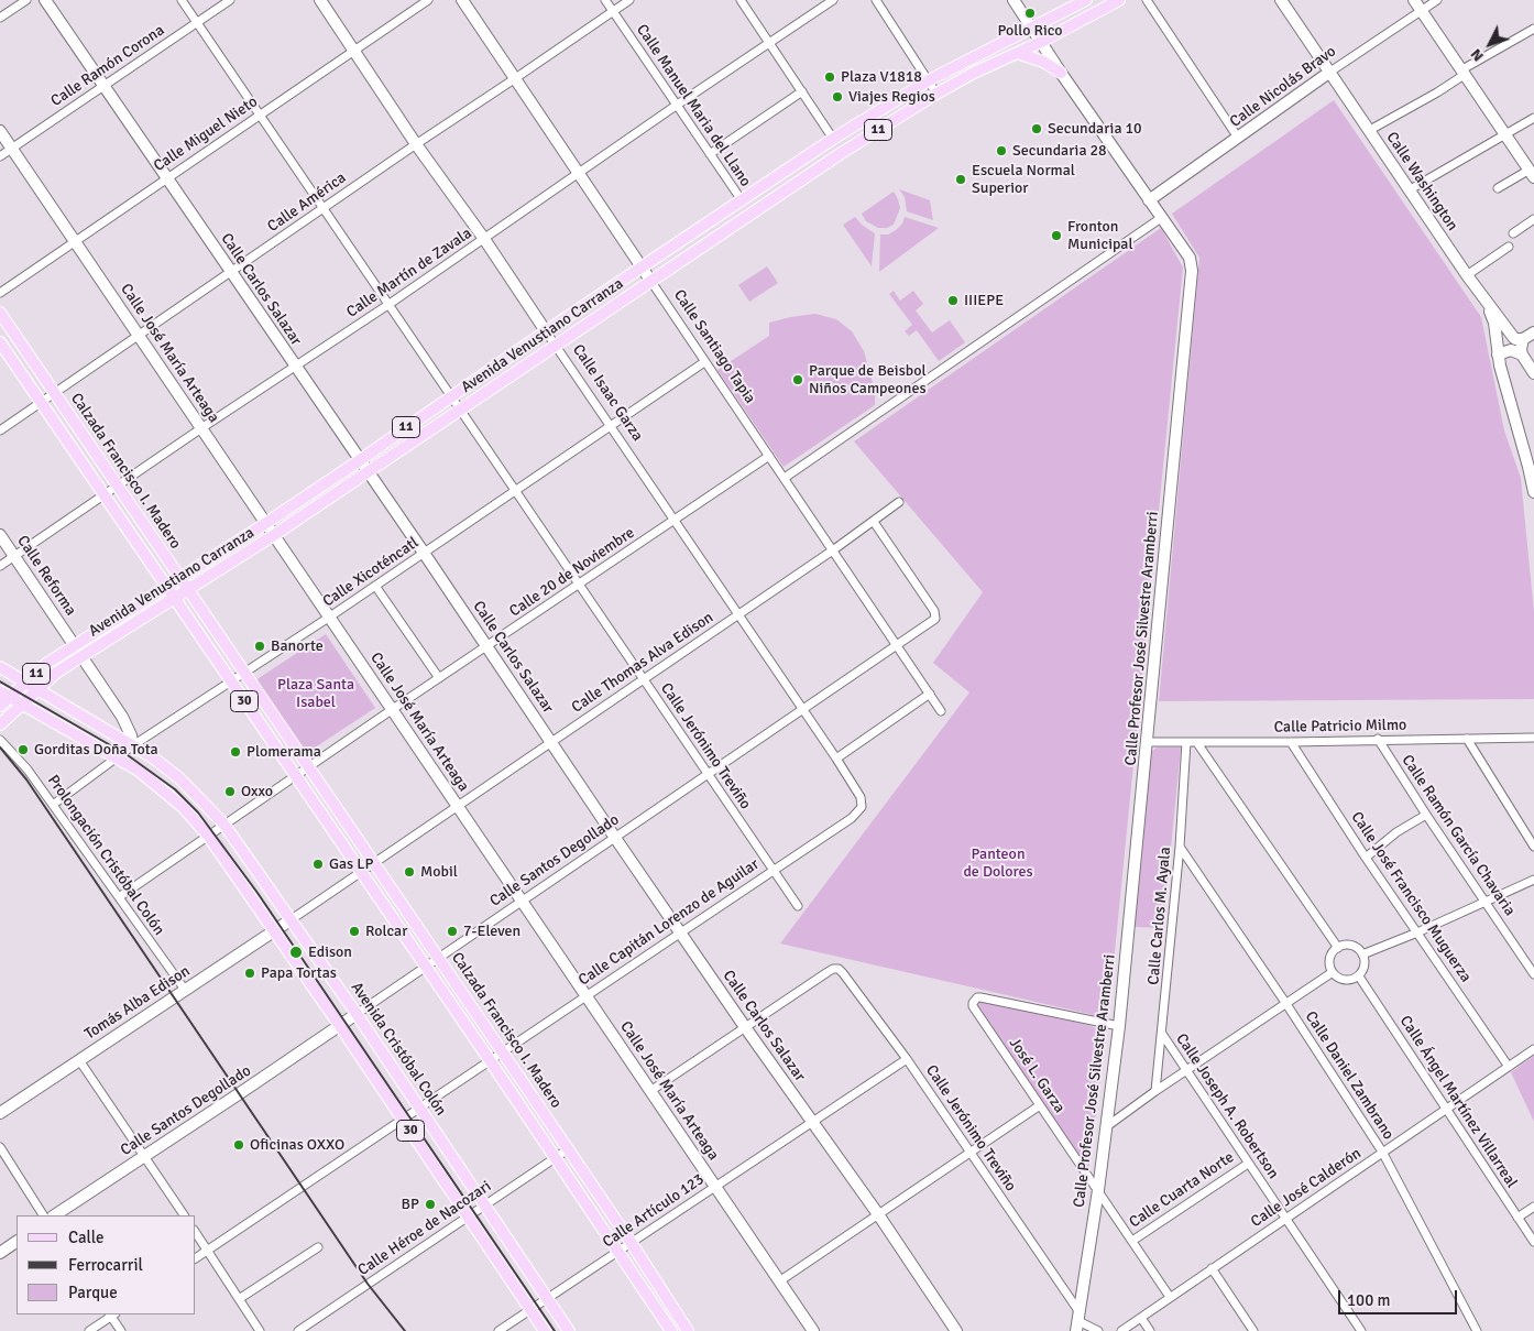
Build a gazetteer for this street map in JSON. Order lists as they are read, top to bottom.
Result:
{
  "streets": {
    "main road": [
      "11",
      "Avenida Venustiano Carranza",
      "Calzada Francisco I. Madero",
      "30",
      "Avenida Cristóbal Colón"
    ],
    "street": [
      "Calle Ramón Corona",
      "Calle Nicolás Bravo",
      "Calle Manuel Maria del Llano",
      "Calle Miguel Nieto",
      "Calle Washington",
      "Calle América",
      "Calle Martín de Zavala",
      "Calle Carlos Salazar",
      "Calle Santiago Tapia",
      "Calle José María Arteaga",
      "Calle Isaac Garza",
      "Calle Xicoténcatl",
      "Calle 20 de Noviembre",
      "Calle Reforma",
      "Calle Profesor José Silvestre Aramberri",
      "Calle Thomas Alva Edison",
      "Calle Patricio Milmo",
      "Calle Jerónimo Treviño",
      "Calle Ramón García Chavaria",
      "Prolongación Cristóbal Colón",
      "Calle Santos Degollado",
      "Calle José Francisco Muguerza",
      "Calle Carlos M. Ayala",
      "Calle Capitán Lorenzo de Aguilar",
      "Tomás Alba Edison",
      "José L. Garza",
      "Calle Daniel Zambrano",
      "Calle Ángel Martínez Villarreal",
      "Calle Joseph A. Robertson",
      "Calle José Calderón",
      "Calle Cuarta Norte",
      "Calle Artículo 123",
      "Calle Héroe de Nacozari"
    ]
  },
  "crossings": [
    ["Calle Ramón Corona", "Calle Carlos Salazar"],
    ["Calle Ramón Corona", "Calle José María Arteaga"],
    ["Calle Ramón Corona", "Calle Jerónimo Treviño"],
    ["Calle Nicolás Bravo", "Calle Washington"],
    ["Calle Nicolás Bravo", "Calle Profesor José Silvestre Aramberri"],
    ["Calle Manuel Maria del Llano", "Calle América"],
    ["Calle Manuel Maria del Llano", "Calle Martín de Zavala"],
    ["Calle Manuel Maria del Llano", "Avenida Venustiano Carranza"],
    ["Calle Miguel Nieto", "Calle Carlos Salazar"],
    ["Calle Miguel Nieto", "Calle José María Arteaga"],
    ["Calle Miguel Nieto", "Calle Isaac Garza"],
    ["Calle Miguel Nieto", "Calle Jerónimo Treviño"],
    ["Calle América", "Calle Carlos Salazar"],
    ["Calle América", "Calle Santiago Tapia"],
    ["Calle América", "Calle José María Arteaga"],
    ["Calle América", "Calle Isaac Garza"],
    ["Calle América", "Calzada Francisco I. Madero"],
    ["Calle América", "Calle Jerónimo Treviño"],
    ["Calle Martín de Zavala", "Calle Carlos Salazar"],
    ["Calle Martín de Zavala", "Calle Santiago Tapia"],
    ["Calle Martín de Zavala", "Calle José María Arteaga"],
    ["Calle Martín de Zavala", "Calle Isaac Garza"],
    ["Calle Martín de Zavala", "Calzada Francisco I. Madero"],
    ["Calle Martín de Zavala", "Calle Reforma"],
    ["Calle Martín de Zavala", "Calle Jerónimo Treviño"],
    ["Calle Carlos Salazar", "Avenida Venustiano Carranza"],
    ["Calle Carlos Salazar", "Calle Xicoténcatl"],
    ["Calle Carlos Salazar", "Calle 20 de Noviembre"],
    ["Calle Carlos Salazar", "Calle Thomas Alva Edison"],
    ["Calle Carlos Salazar", "Calle Jerónimo Treviño"],
    ["Calle Carlos Salazar", "Calle Santos Degollado"],
    ["Calle Carlos Salazar", "Calle Capitán Lorenzo de Aguilar"],
    ["Calle Carlos Salazar", "Calle Artículo 123"],
    ["Avenida Venustiano Carranza", "Calle Santiago Tapia"],
    ["Avenida Venustiano Carranza", "Calle José María Arteaga"],
    ["Avenida Venustiano Carranza", "Calle Isaac Garza"],
    ["Avenida Venustiano Carranza", "Calzada Francisco I. Madero"],
    ["Avenida Venustiano Carranza", "Calle Reforma"],
    ["Avenida Venustiano Carranza", "Calle Profesor José Silvestre Aramberri"],
    ["Avenida Venustiano Carranza", "30"],
    ["Avenida Venustiano Carranza", "Calle Jerónimo Treviño"],
    ["Avenida Venustiano Carranza", "Avenida Cristóbal Colón"],
    ["Calle Santiago Tapia", "Calle Xicoténcatl"],
    ["Calle Santiago Tapia", "Calle 20 de Noviembre"],
    ["Calle Santiago Tapia", "Calle Thomas Alva Edison"],
    ["Calle Santiago Tapia", "Calle Santos Degollado"],
    ["Calle José María Arteaga", "Calle Xicoténcatl"],
    ["Calle José María Arteaga", "Calle 20 de Noviembre"],
    ["Calle José María Arteaga", "Calle Thomas Alva Edison"],
    ["Calle José María Arteaga", "Calle Santos Degollado"],
    ["Calle José María Arteaga", "Calle Capitán Lorenzo de Aguilar"],
    ["Calle José María Arteaga", "Calle Artículo 123"],
    ["Calle Isaac Garza", "Calle Xicoténcatl"],
    ["Calle Isaac Garza", "Calle 20 de Noviembre"],
    ["Calle Isaac Garza", "Calle Thomas Alva Edison"],
    ["Calle Isaac Garza", "Calle Santos Degollado"],
    ["Calle Isaac Garza", "Calle Capitán Lorenzo de Aguilar"],
    ["Calzada Francisco I. Madero", "Calle Xicoténcatl"],
    ["Calzada Francisco I. Madero", "Calle 20 de Noviembre"],
    ["Calzada Francisco I. Madero", "Calle Thomas Alva Edison"],
    ["Calzada Francisco I. Madero", "Calle Santos Degollado"],
    ["Calzada Francisco I. Madero", "Calle Capitán Lorenzo de Aguilar"],
    ["Calzada Francisco I. Madero", "Calle Artículo 123"],
    ["Calzada Francisco I. Madero", "Calle Héroe de Nacozari"],
    ["Calle Xicoténcatl", "Calle Reforma"],
    ["Calle Xicoténcatl", "30"],
    ["Calle Xicoténcatl", "Calle Jerónimo Treviño"],
    ["Calle Xicoténcatl", "Prolongación Cristóbal Colón"],
    ["Calle Xicoténcatl", "Avenida Cristóbal Colón"],
    ["Calle 20 de Noviembre", "30"],
    ["Calle 20 de Noviembre", "Calle Jerónimo Treviño"],
    ["Calle 20 de Noviembre", "Prolongación Cristóbal Colón"],
    ["Calle 20 de Noviembre", "Avenida Cristóbal Colón"],
    ["Calle Reforma", "Avenida Cristóbal Colón"],
    ["Calle Profesor José Silvestre Aramberri", "Calle Patricio Milmo"],
    ["Calle Profesor José Silvestre Aramberri", "Calle Jerónimo Treviño"],
    ["Calle Profesor José Silvestre Aramberri", "José L. Garza"],
    ["Calle Thomas Alva Edison", "Calle Jerónimo Treviño"],
    ["Calle Thomas Alva Edison", "Calle Santos Degollado"],
    ["Calle Thomas Alva Edison", "Tomás Alba Edison"],
    ["Calle Thomas Alva Edison", "Avenida Cristóbal Colón"],
    ["30", "Calle Santos Degollado"],
    ["30", "Tomás Alba Edison"],
    ["30", "Calle Artículo 123"],
    ["30", "Calle Héroe de Nacozari"],
    ["Calle Patricio Milmo", "Calle Ramón García Chavaria"],
    ["Calle Patricio Milmo", "Calle José Francisco Muguerza"],
    ["Calle Patricio Milmo", "Calle Carlos M. Ayala"],
    ["Calle Jerónimo Treviño", "Calle Santos Degollado"],
    ["Calle Jerónimo Treviño", "Calle Capitán Lorenzo de Aguilar"],
    ["Calle Jerónimo Treviño", "Calle Artículo 123"],
    ["Prolongación Cristóbal Colón", "Tomás Alba Edison"],
    ["Calle Santos Degollado", "Avenida Cristóbal Colón"],
    ["Calle José Francisco Muguerza", "Calle José Calderón"],
    ["Calle Carlos M. Ayala", "Calle Daniel Zambrano"],
    ["Calle Carlos M. Ayala", "Calle Joseph A. Robertson"],
    ["Tomás Alba Edison", "Avenida Cristóbal Colón"],
    ["Avenida Cristóbal Colón", "Calle Artículo 123"],
    ["Avenida Cristóbal Colón", "Calle Héroe de Nacozari"],
    ["José L. Garza", "Calle José Calderón"],
    ["José L. Garza", "Calle Cuarta Norte"],
    ["Calle Daniel Zambrano", "Calle José Calderón"],
    ["Calle Ángel Martínez Villarreal", "Calle José Calderón"],
    ["Calle Joseph A. Robertson", "Calle José Calderón"],
    ["Calle Joseph A. Robertson", "Calle Cuarta Norte"]
  ],
  "parks": ["Plaza Santa Isabel", "Panteon de Dolores"],
  "places": [
    "Pollo Rico",
    "Plaza V1818",
    "Viajes Regios",
    "Secundaria 10",
    "Secundaria 28",
    "Escuela Normal Superior",
    "Fronton Municipal",
    "IIIEPE",
    "Parque de Beisbol Niños Campeones",
    "Banorte",
    "Gorditas Doña Tota",
    "Plomerama",
    "Oxxo",
    "Gas LP",
    "Mobil",
    "Rolcar",
    "7-Eleven",
    "Edison",
    "Papa Tortas",
    "Oficinas OXXO",
    "BP"
  ],
  "legend": ["Calle", "Ferrocarril", "Parque"],
  "scale_bar": "100 m",
  "north": "bottom left"
}
